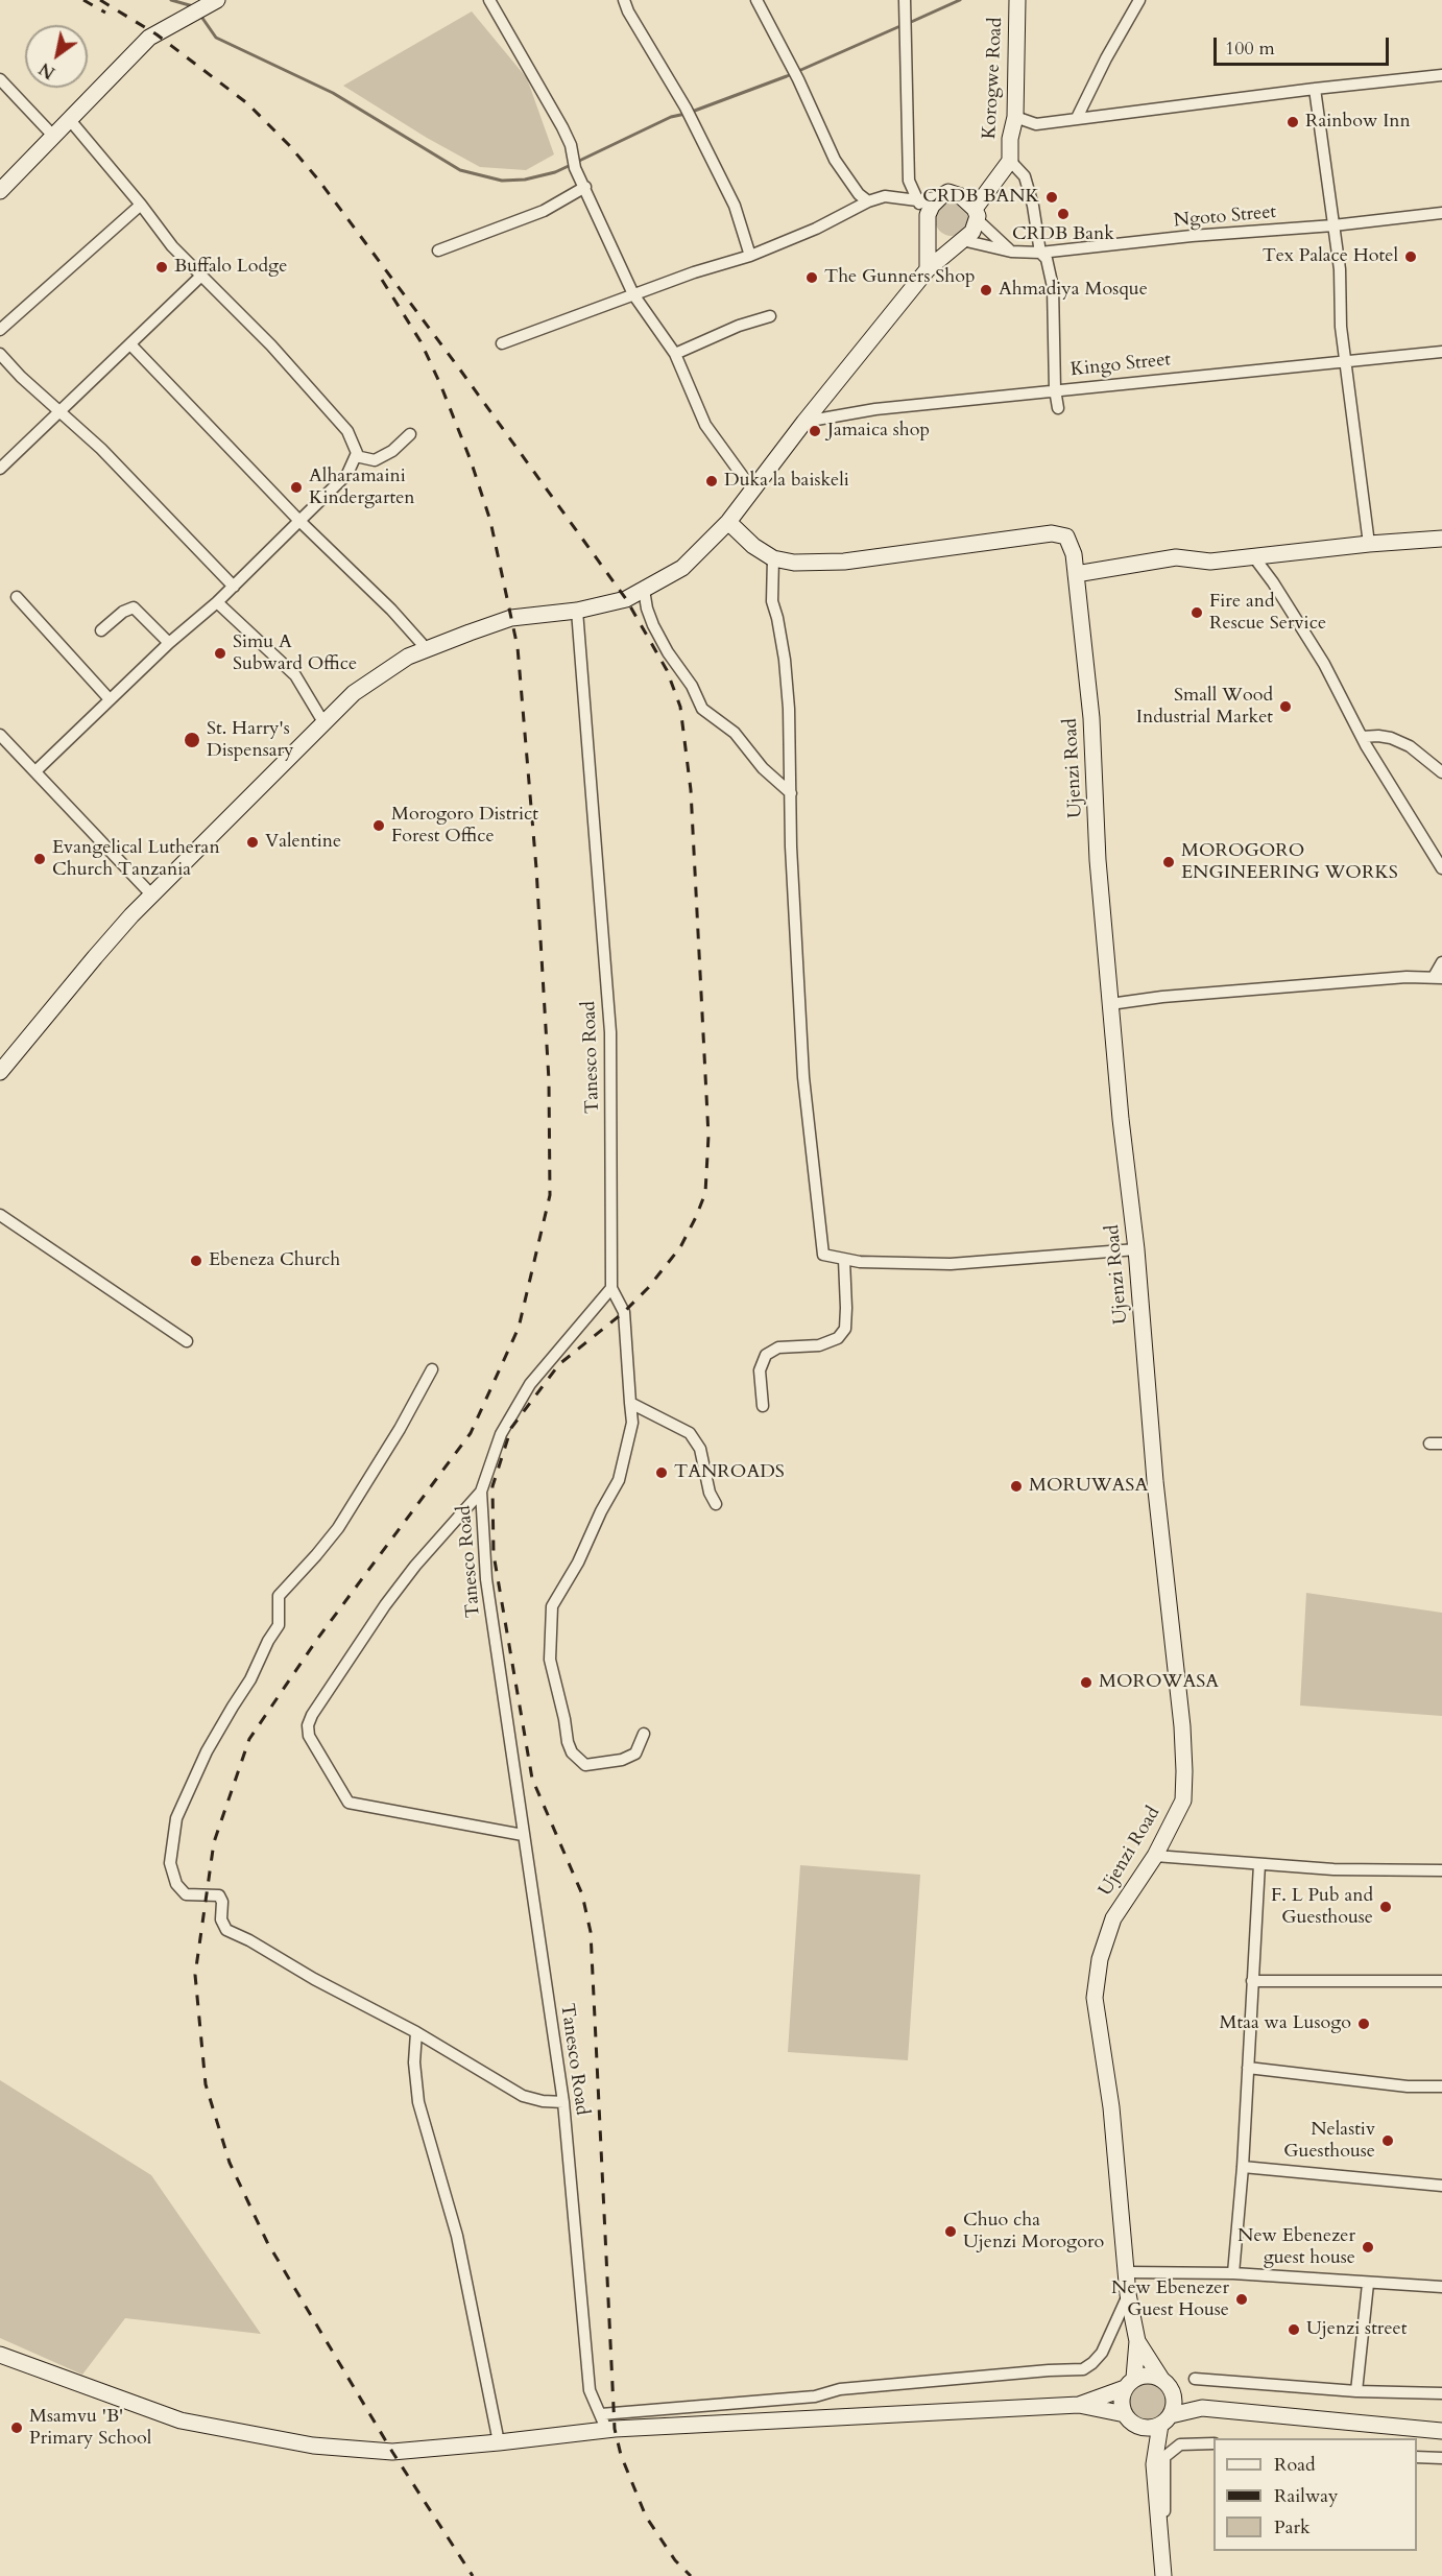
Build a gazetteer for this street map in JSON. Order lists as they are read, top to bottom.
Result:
{
  "streets": {
    "street": [
      "Korogwe Road",
      "Ngoto Street",
      "Kingo Street",
      "Ujenzi Road",
      "Tanesco Road"
    ]
  },
  "crossings": [
    ["Korogwe Road", "Ngoto Street"]
  ],
  "places": [
    "Rainbow Inn",
    "CRDB BANK",
    "CRDB Bank",
    "Tex Palace Hotel",
    "Buffalo Lodge",
    "The Gunners Shop",
    "Ahmadiya Mosque",
    "Jamaica shop",
    "Duka la baiskeli",
    "Alharamaini Kindergarten",
    "Fire and Rescue Service",
    "Simu A Subward Office",
    "Small Wood Industrial Market",
    "St. Harry's Dispensary",
    "Morogoro District Forest Office",
    "Valentine",
    "Evangelical Lutheran Church Tanzania",
    "MOROGORO ENGINEERING WORKS",
    "Ebeneza Church",
    "TANROADS",
    "MORUWASA",
    "MOROWASA",
    "F. L Pub and Guesthouse",
    "Mtaa wa Lusogo",
    "Nelastiv Guesthouse",
    "Chuo cha Ujenzi Morogoro",
    "New Ebenezer guest house",
    "New Ebenezer Guest House",
    "Ujenzi street",
    "Msamvu 'B' Primary School"
  ],
  "legend": ["Road", "Railway", "Park"],
  "scale_bar": "100 m",
  "north": "bottom left"
}
